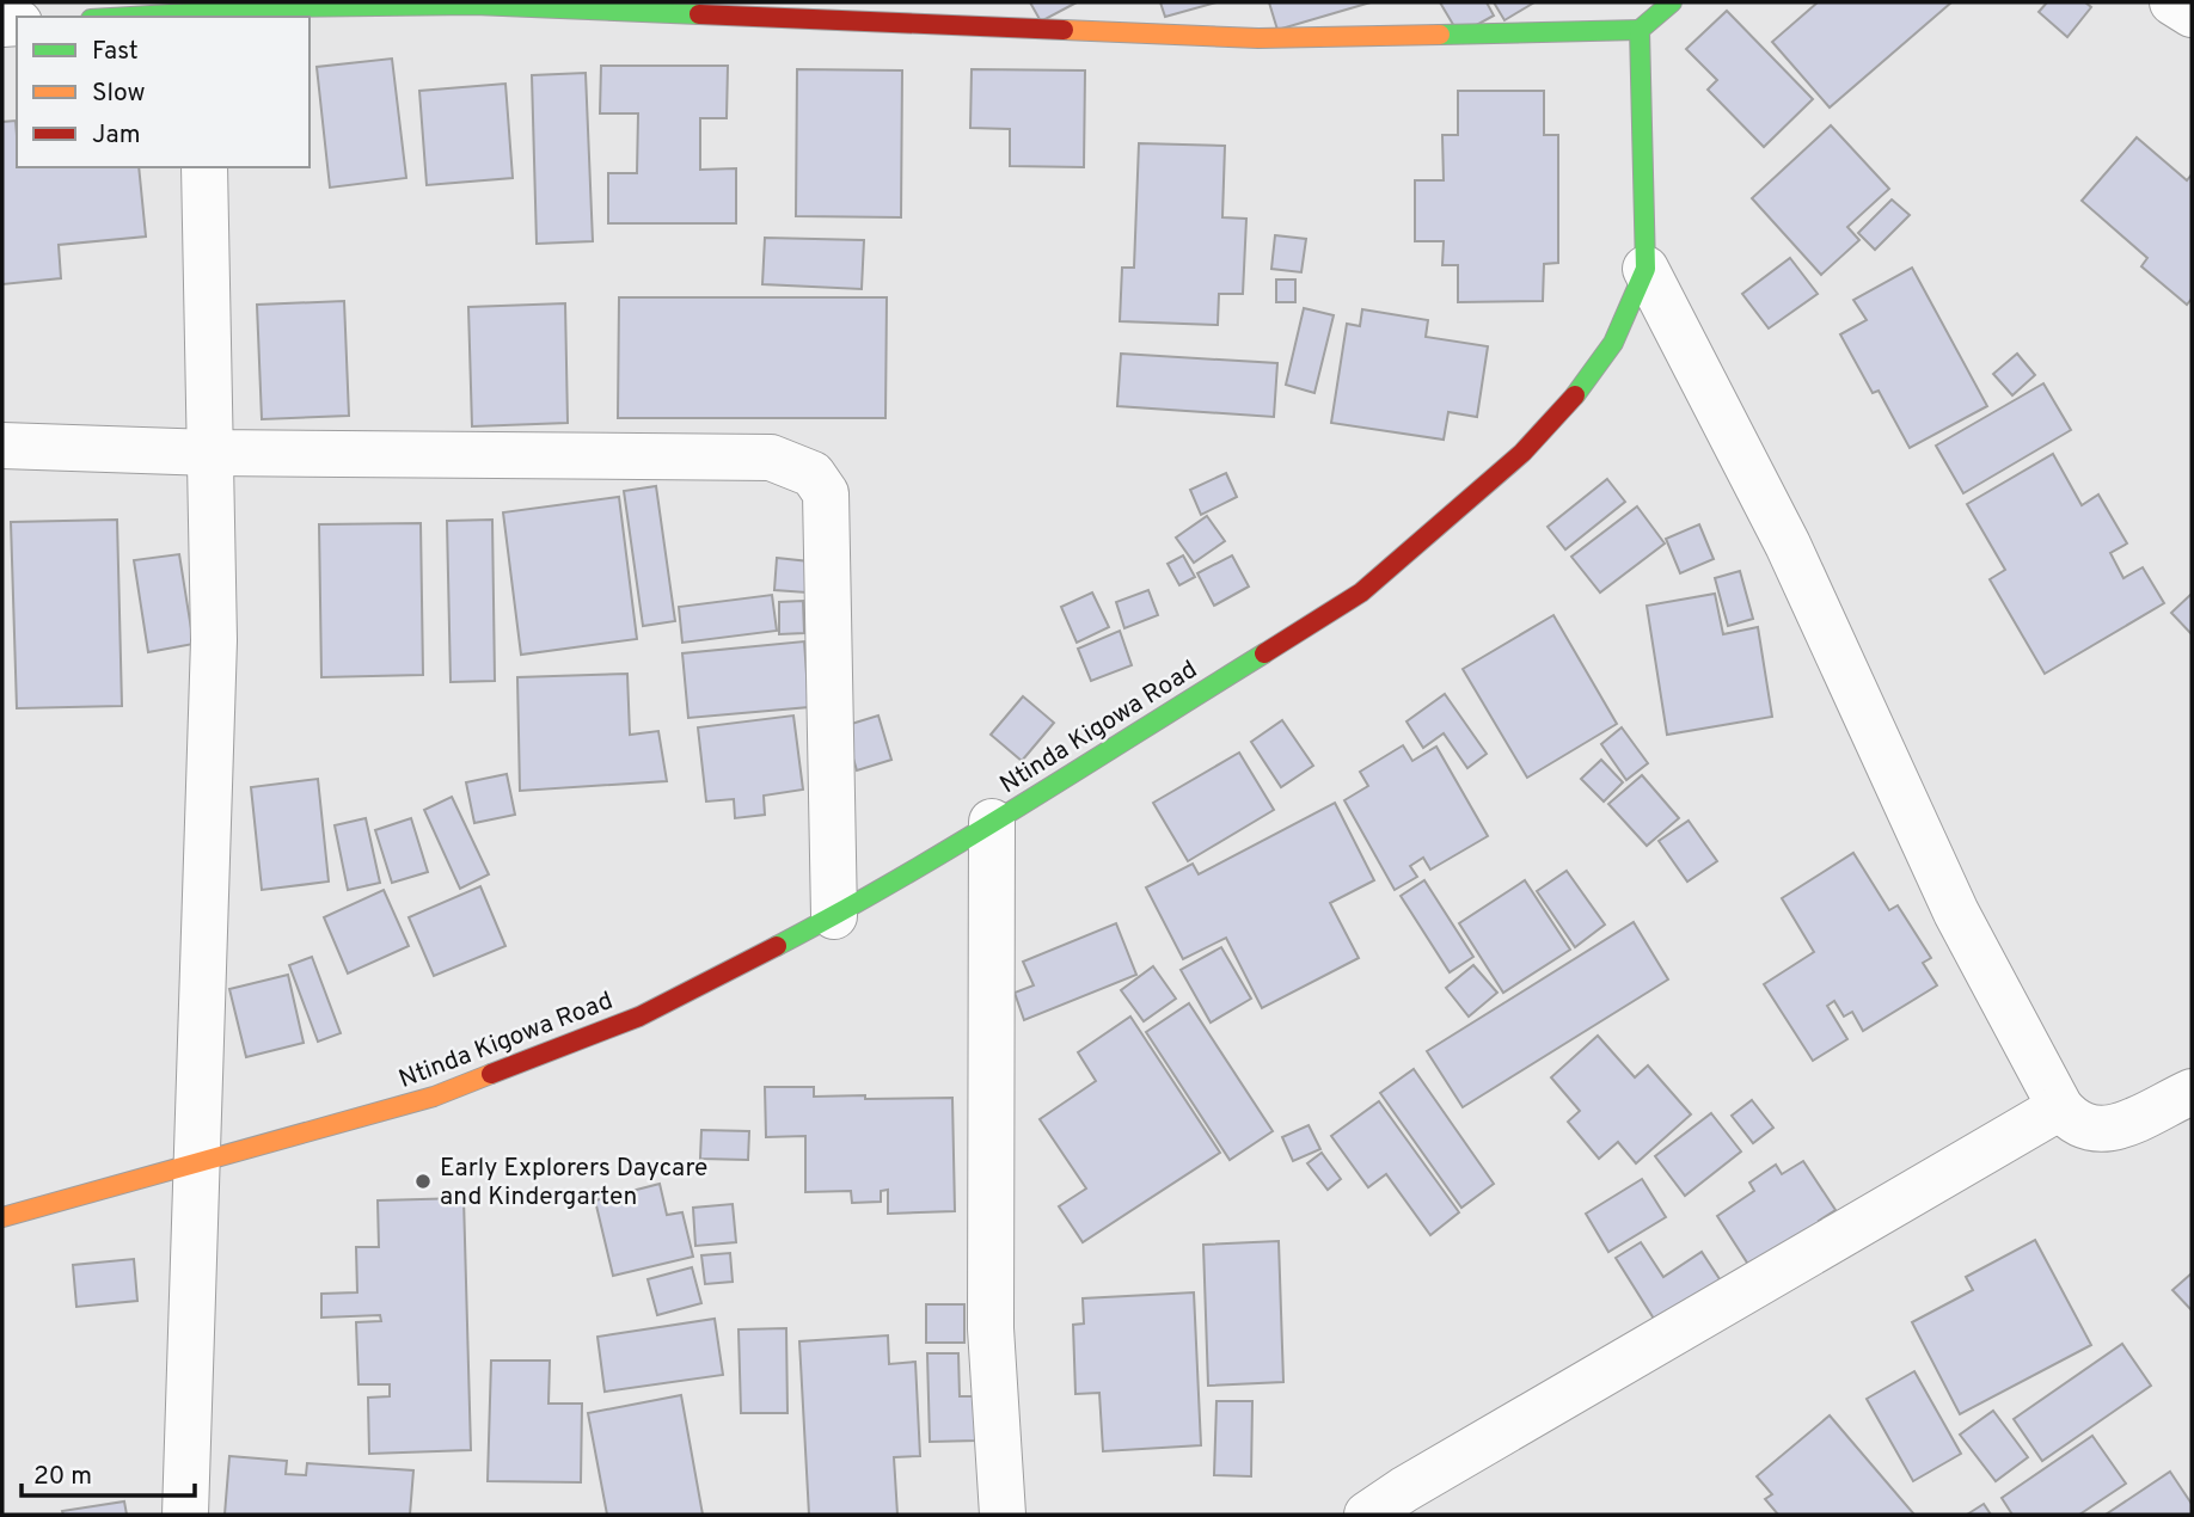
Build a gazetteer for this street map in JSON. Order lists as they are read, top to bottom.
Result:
{
  "streets": {
    "street": ["Ntinda Kigowa Road"]
  },
  "places": ["Early Explorers Daycare and Kindergarten"],
  "legend": ["Fast", "Slow", "Jam"],
  "scale_bar": "20 m"
}
